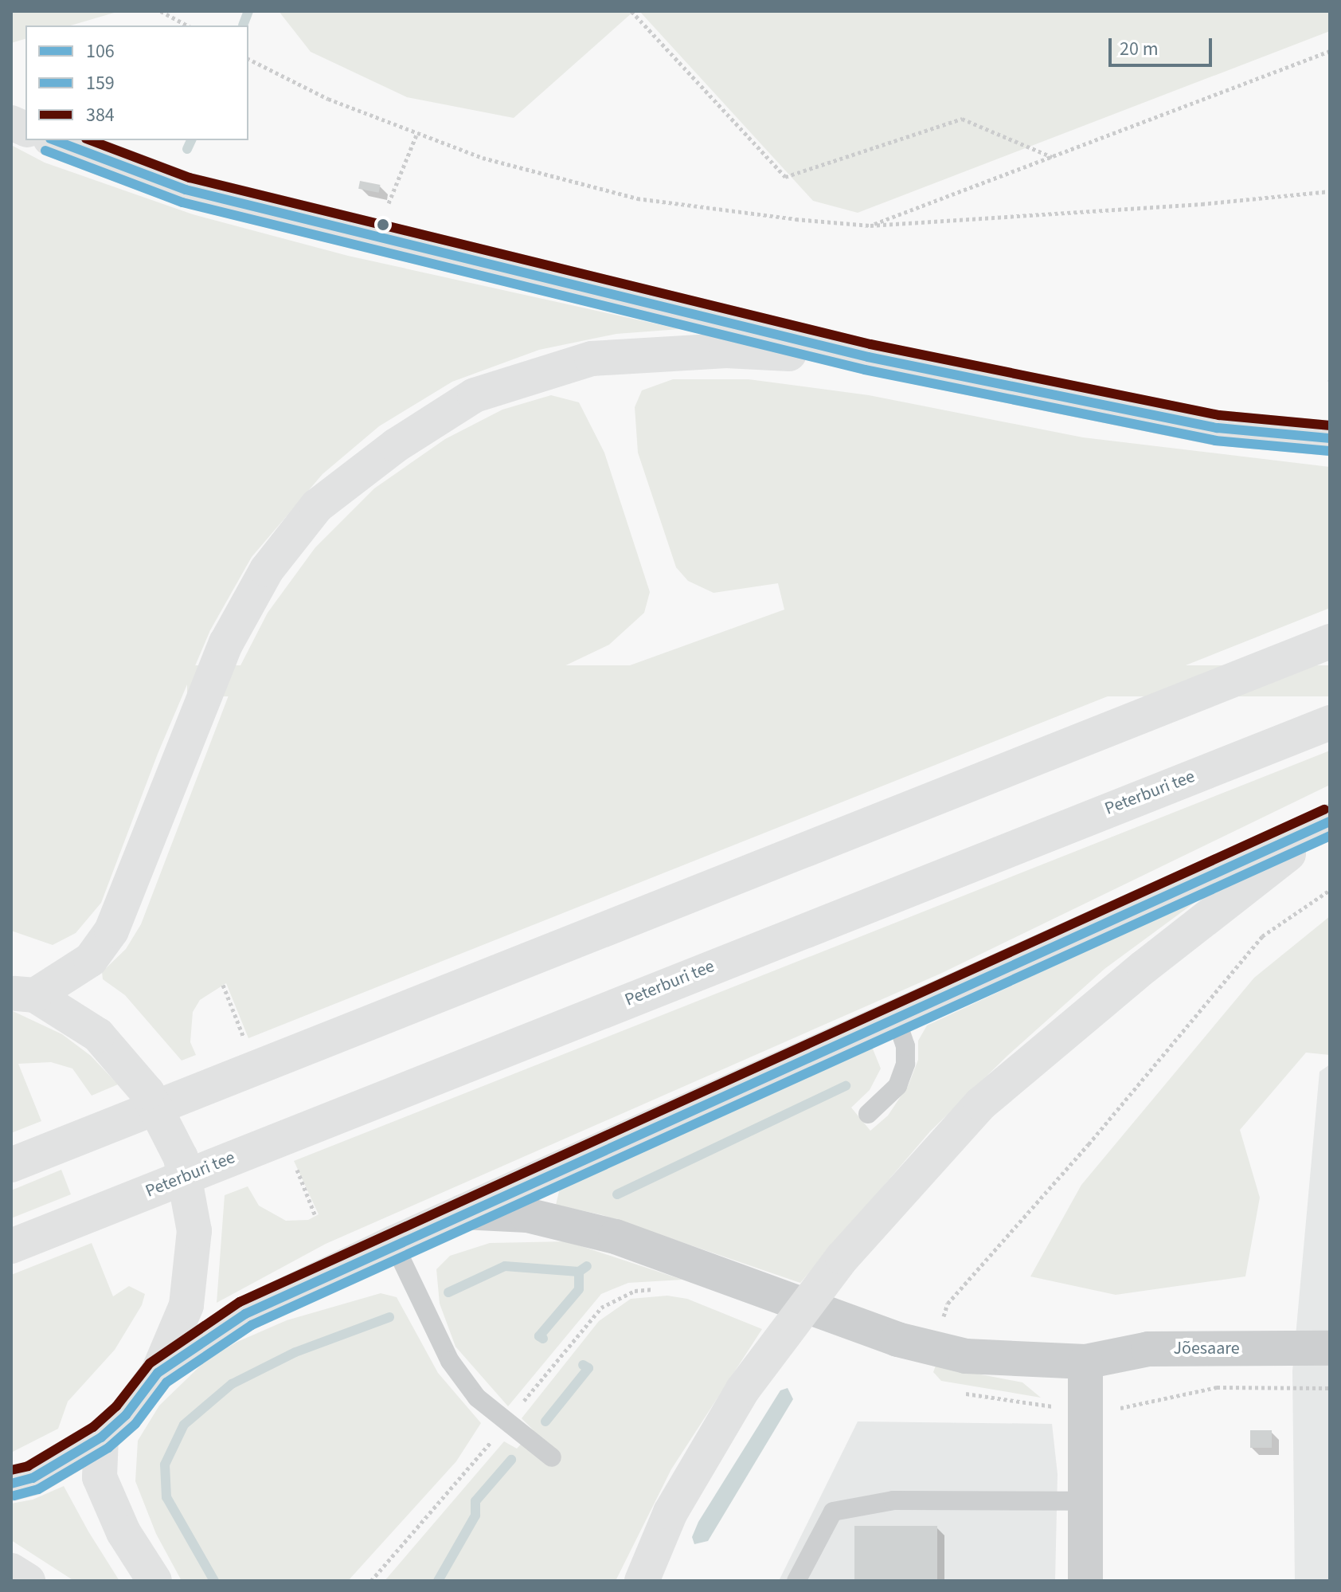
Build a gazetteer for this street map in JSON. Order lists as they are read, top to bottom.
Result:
{
  "streets": {
    "highway": ["Peterburi tee"],
    "street": ["Jõesaare"]
  },
  "lines": ["transit line 106", "transit line 384", "transit line 159"],
  "legend": ["106", "159", "384"],
  "scale_bar": "20 m"
}
